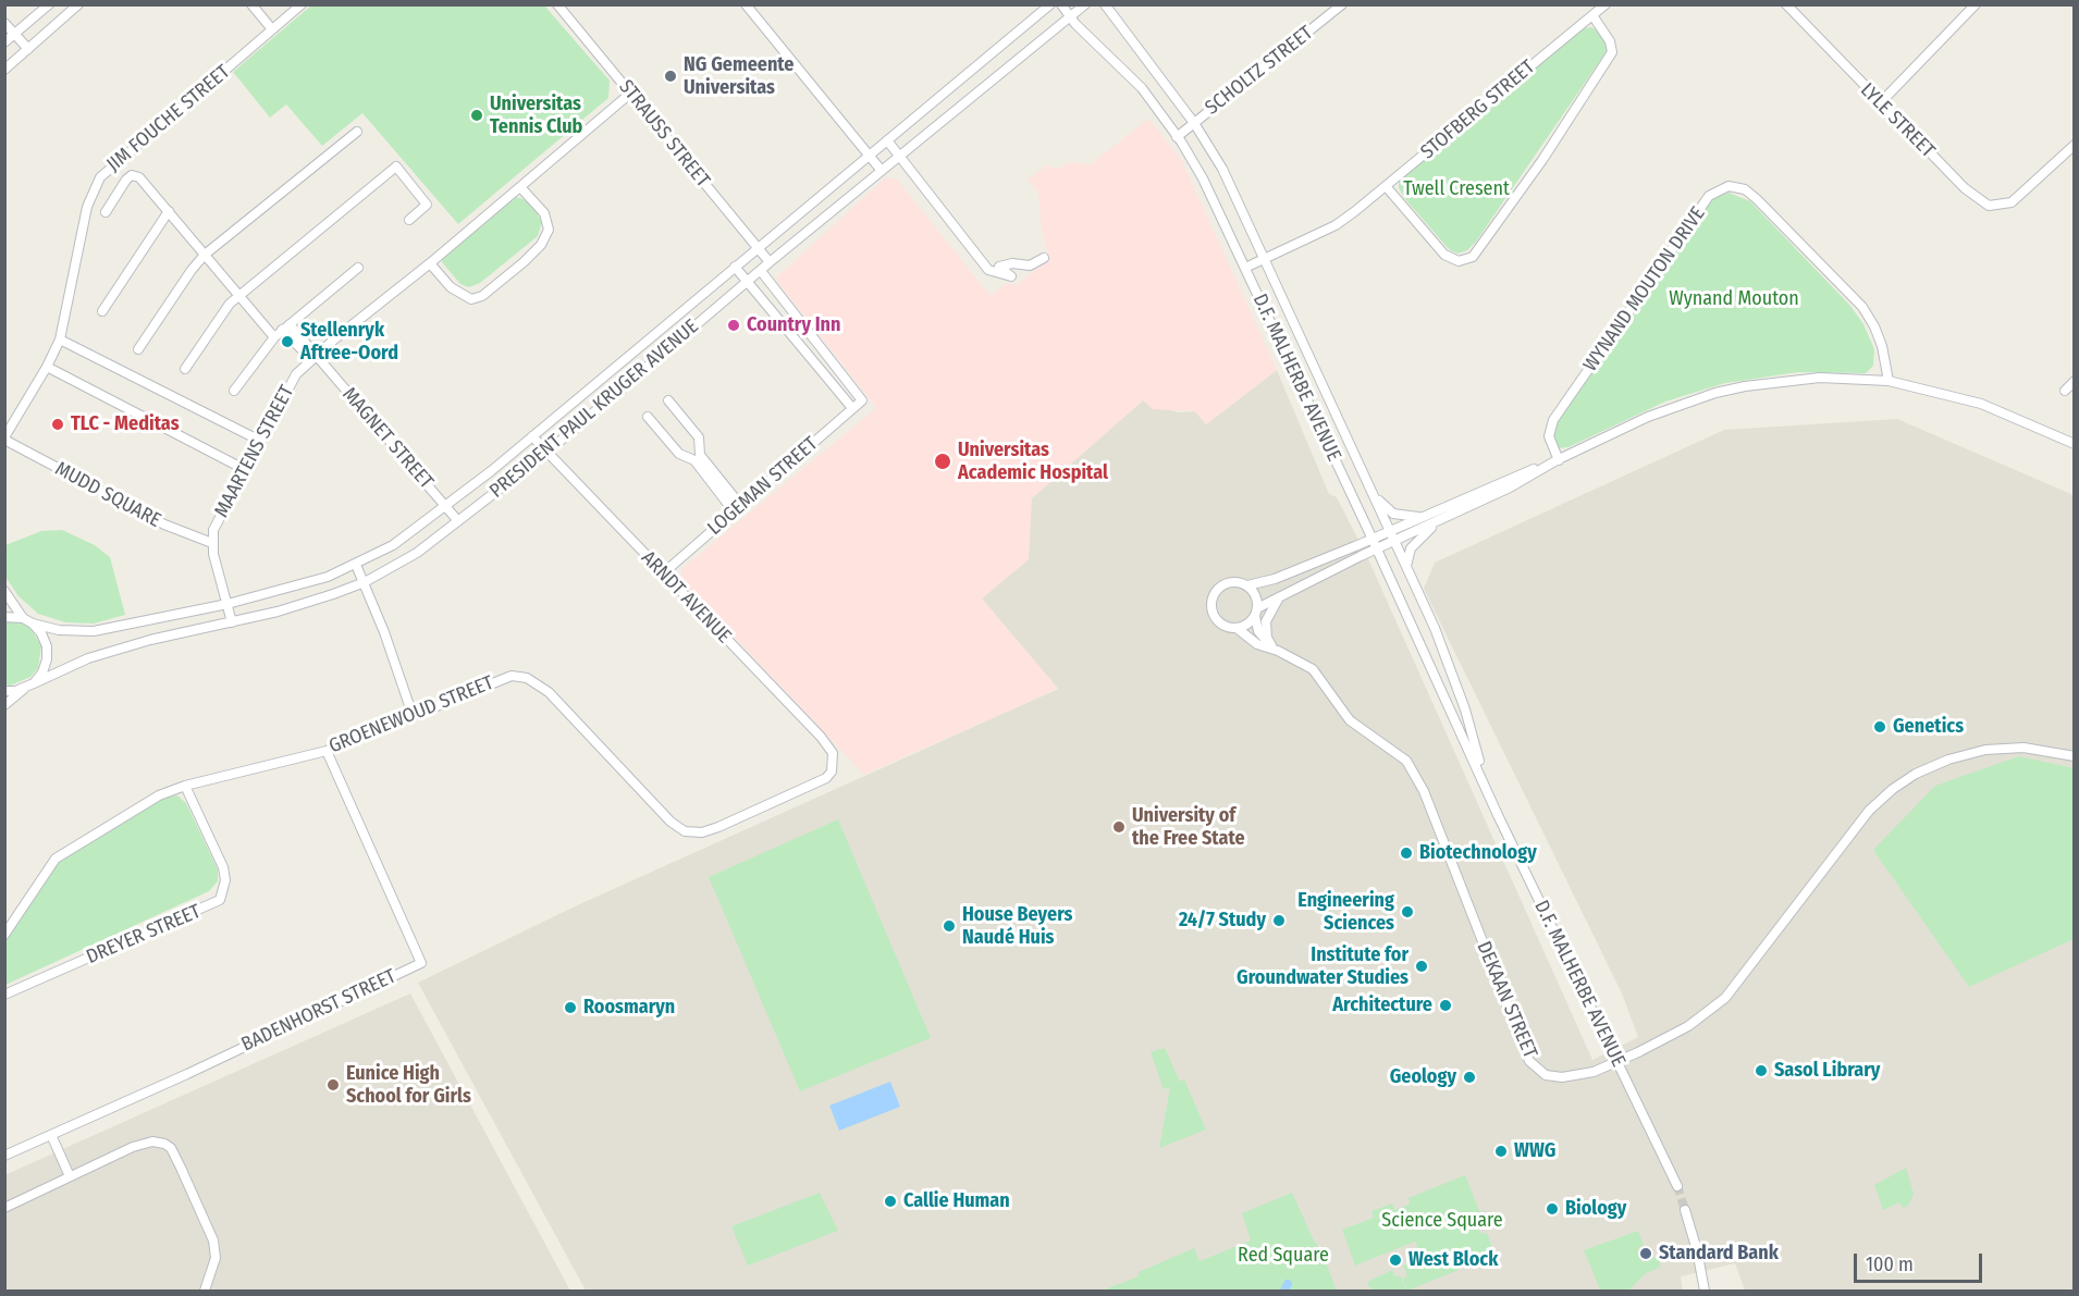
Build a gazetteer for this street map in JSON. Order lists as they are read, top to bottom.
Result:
{
  "streets": {
    "street": [
      "SCHOLTZ STREET",
      "STOFBERG STREET",
      "JIM FOUCHE STREET",
      "LYLE STREET",
      "STRAUSS STREET",
      "WYNAND MOUTON DRIVE",
      "D.F. MALHERBE AVENUE",
      "PRESIDENT PAUL KRUGER AVENUE",
      "MAGNET STREET",
      "MAARTENS STREET",
      "LOGEMAN STREET",
      "MUDD SQUARE",
      "ARNDT AVENUE",
      "GROENEWOUD STREET",
      "DREYER STREET",
      "DEKAAN STREET",
      "BADENHORST STREET"
    ]
  },
  "crossings": [
    ["SCHOLTZ STREET", "D.F. MALHERBE AVENUE"],
    ["STOFBERG STREET", "D.F. MALHERBE AVENUE"],
    ["JIM FOUCHE STREET", "MUDD SQUARE"],
    ["STRAUSS STREET", "PRESIDENT PAUL KRUGER AVENUE"],
    ["STRAUSS STREET", "MAARTENS STREET"],
    ["D.F. MALHERBE AVENUE", "PRESIDENT PAUL KRUGER AVENUE"],
    ["PRESIDENT PAUL KRUGER AVENUE", "MAGNET STREET"],
    ["PRESIDENT PAUL KRUGER AVENUE", "MAARTENS STREET"],
    ["PRESIDENT PAUL KRUGER AVENUE", "LOGEMAN STREET"],
    ["PRESIDENT PAUL KRUGER AVENUE", "ARNDT AVENUE"],
    ["MAGNET STREET", "MAARTENS STREET"],
    ["MAARTENS STREET", "MUDD SQUARE"],
    ["LOGEMAN STREET", "ARNDT AVENUE"],
    ["ARNDT AVENUE", "GROENEWOUD STREET"],
    ["GROENEWOUD STREET", "DREYER STREET"],
    ["GROENEWOUD STREET", "BADENHORST STREET"]
  ],
  "parks": [
    "Twell Cresent",
    "Wynand Mouton",
    "Science Square",
    "Red Square"
  ],
  "places": [
    "NG Gemeente Universitas",
    "Universitas Tennis Club",
    "Country Inn",
    "Stellenryk Aftree-Oord",
    "TLC - Meditas",
    "Universitas Academic Hospital",
    "Genetics",
    "University of the Free State",
    "Biotechnology",
    "Engineering Sciences",
    "24/7 Study",
    "House Beyers Naudé Huis",
    "Institute for Groundwater Studies",
    "Architecture",
    "Roosmaryn",
    "Sasol Library",
    "Geology",
    "Eunice High School for Girls",
    "WWG",
    "Callie Human",
    "Biology",
    "Standard Bank",
    "West Block"
  ],
  "scale_bar": "100 m"
}
